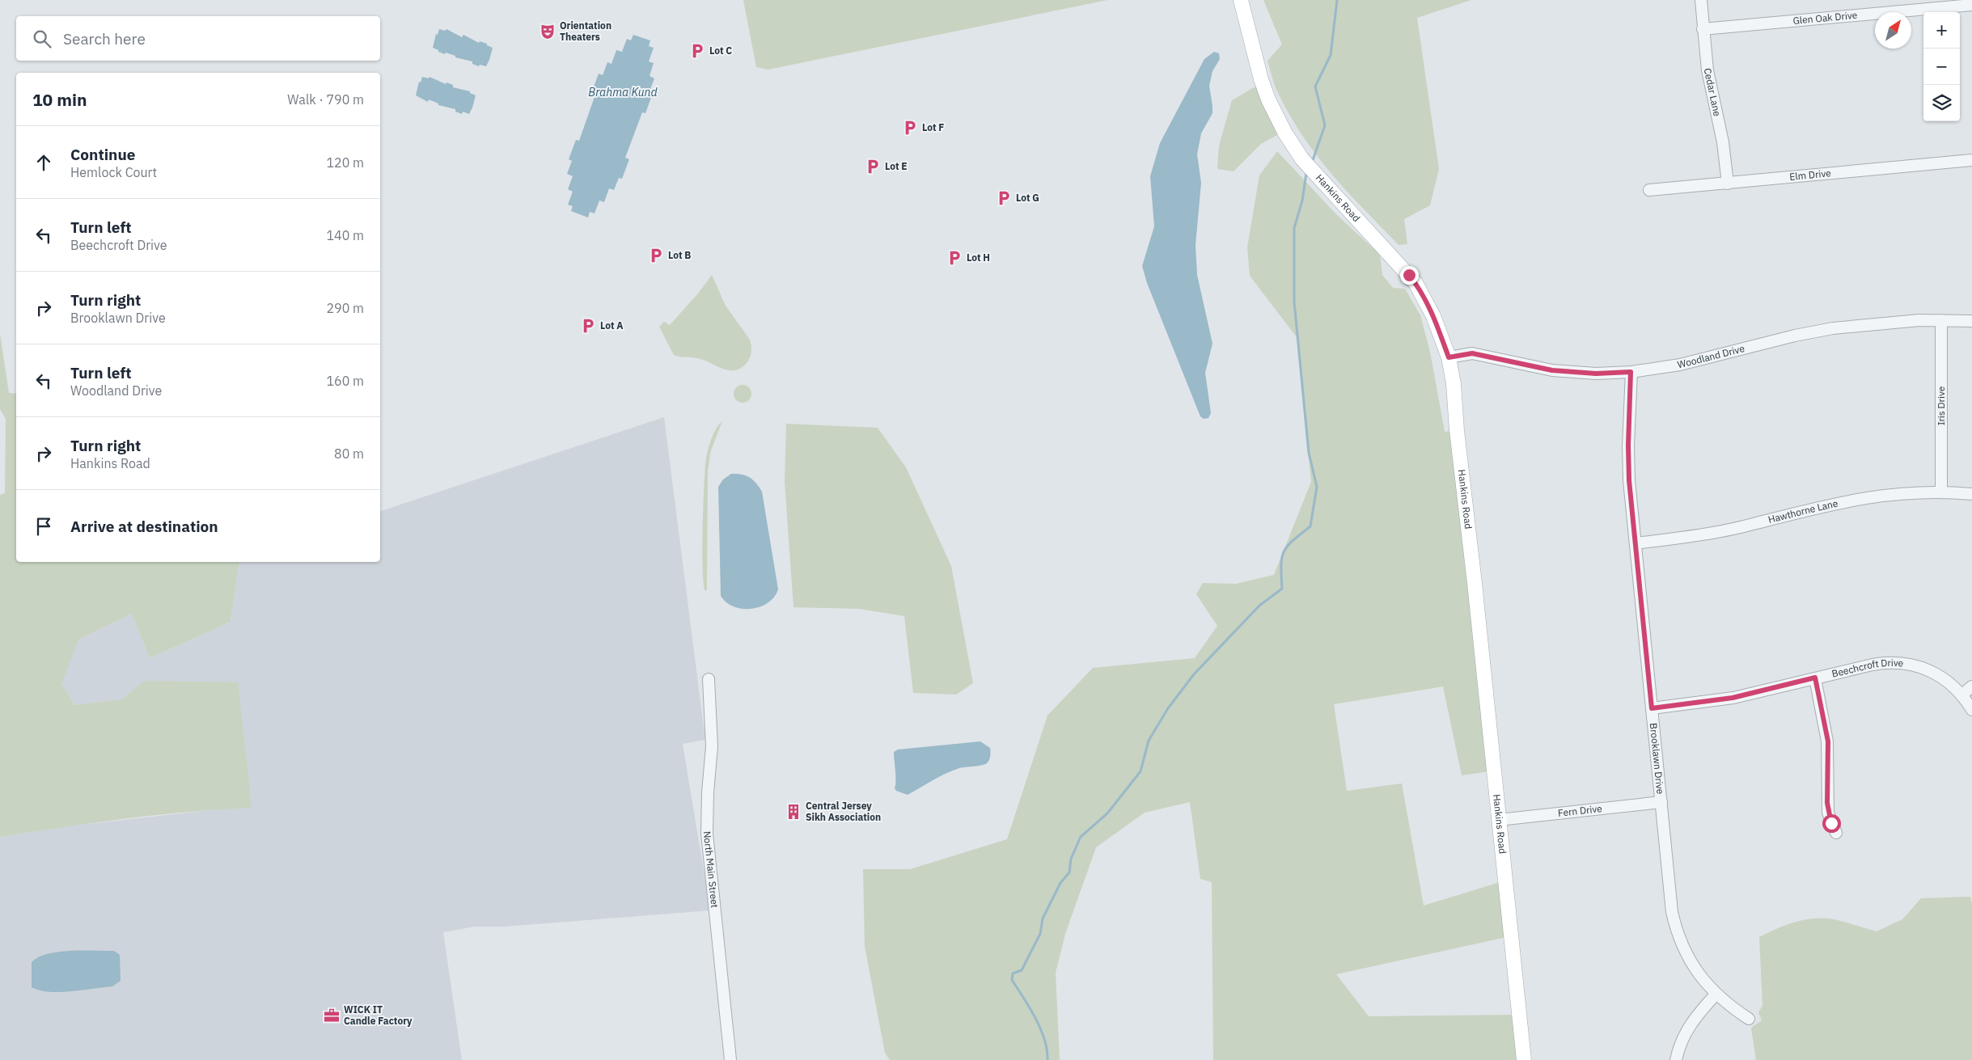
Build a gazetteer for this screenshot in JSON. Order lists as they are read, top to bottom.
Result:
{
  "streets": {
    "main road": ["Hankins Road"],
    "street": [
      "Glen Oak Drive",
      "Cedar Lane",
      "Elm Drive",
      "Woodland Drive",
      "Iris Drive",
      "Hawthorne Lane",
      "Beechcroft Drive",
      "Brooklawn Drive",
      "Fern Drive",
      "North Main Street"
    ]
  },
  "crossings": [
    ["Glen Oak Drive", "Cedar Lane"],
    ["Cedar Lane", "Elm Drive"],
    ["Hankins Road", "Woodland Drive"],
    ["Hankins Road", "Fern Drive"],
    ["Woodland Drive", "Iris Drive"],
    ["Woodland Drive", "Brooklawn Drive"],
    ["Iris Drive", "Hawthorne Lane"],
    ["Hawthorne Lane", "Brooklawn Drive"],
    ["Beechcroft Drive", "Brooklawn Drive"],
    ["Brooklawn Drive", "Fern Drive"]
  ],
  "water": ["Brahma Kund"],
  "places": {
    "theatre": ["Orientation Theaters"],
    "parking": [
      "Lot C",
      "Lot F",
      "Lot E",
      "Lot G",
      "Lot B",
      "Lot H",
      "Lot A"
    ],
    "building": ["Central Jersey Sikh Association"],
    "office": ["WICK IT Candle Factory"]
  },
  "north": "top right",
  "page": {
    "map_buttons": ["+", "−"],
    "search": "Search here",
    "heading": ["10 min", "Walk · 790 m"],
    "list": [
      ["Continue", "Hemlock Court", "120 m"],
      ["Turn left", "Beechcroft Drive", "140 m"],
      ["Turn right", "Brooklawn Drive", "290 m"],
      ["Turn left", "Woodland Drive", "160 m"],
      ["Turn right", "Hankins Road", "80 m"],
      "Arrive at destination"
    ]
  }
}
